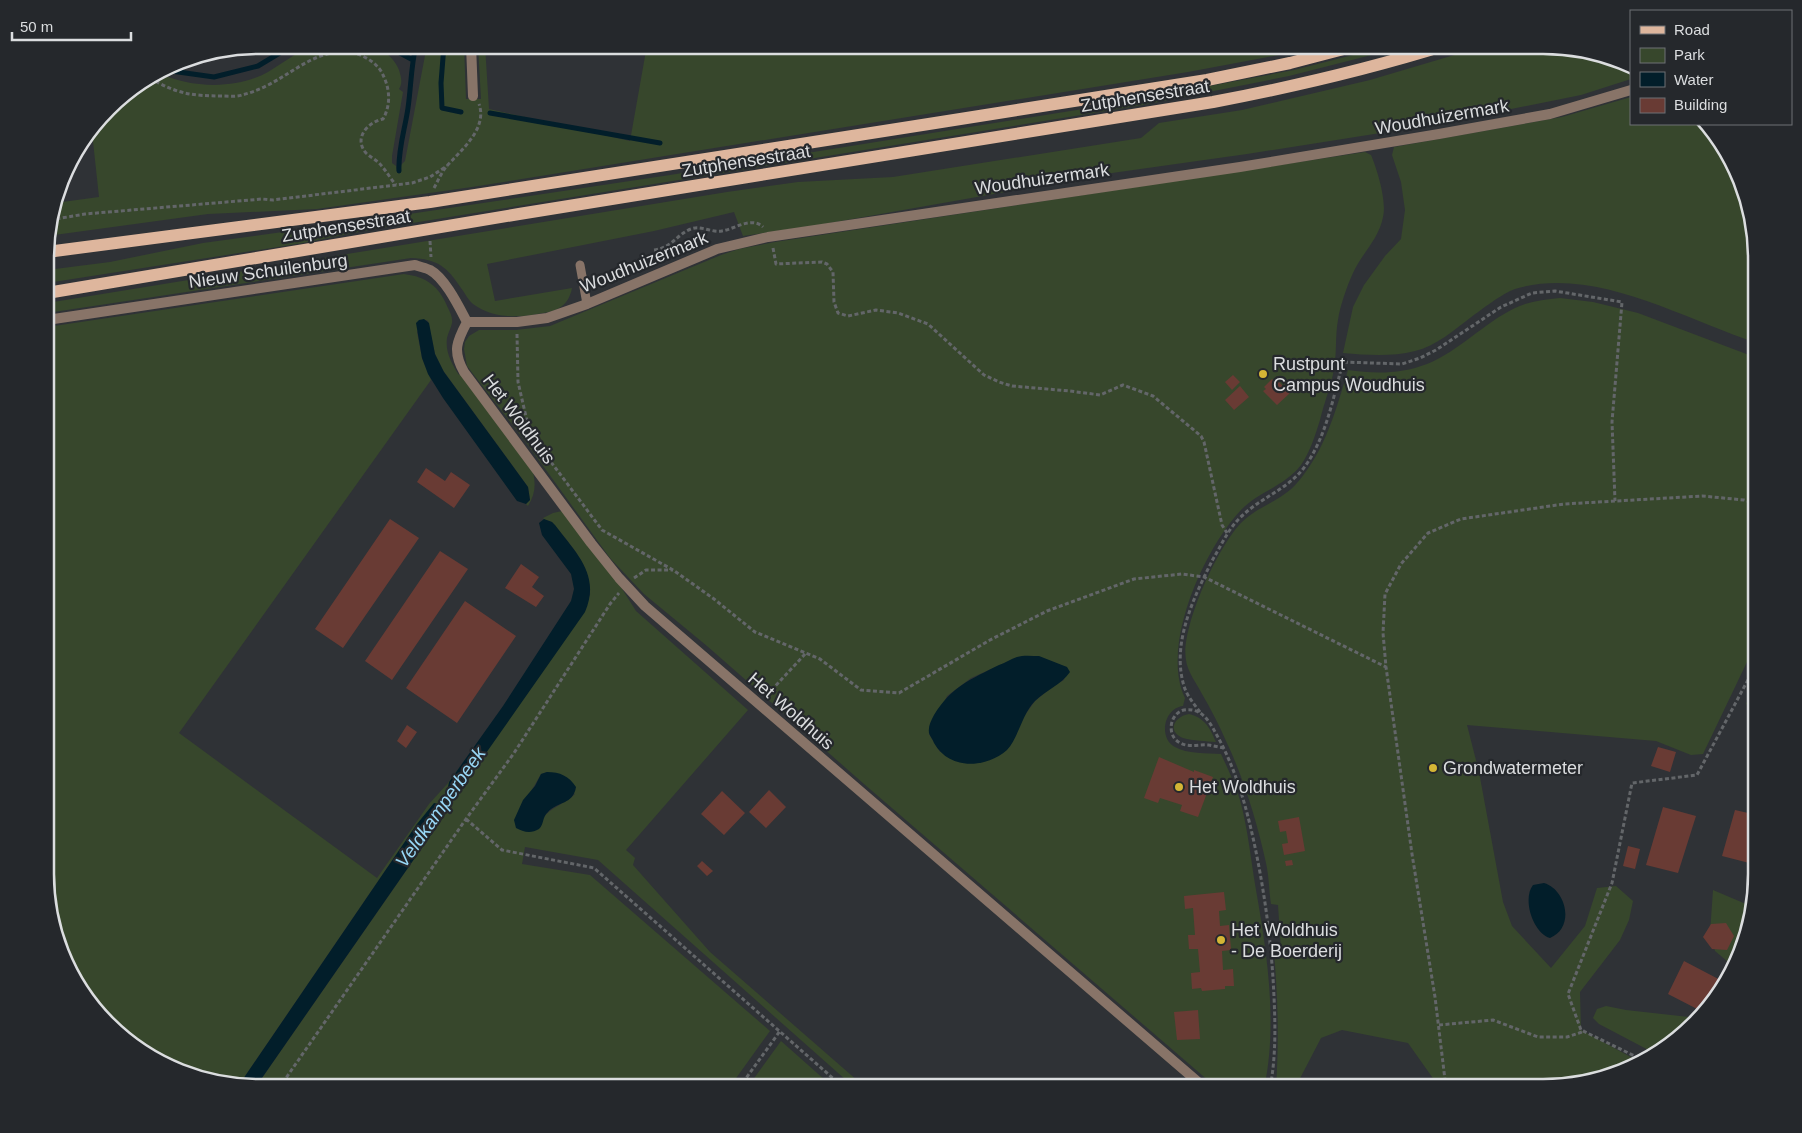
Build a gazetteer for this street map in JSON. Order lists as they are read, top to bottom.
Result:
{
  "streets": {
    "main road": ["Zutphensestraat"],
    "street": ["Woudhuizermark", "Nieuw Schuilenburg", "Het Woldhuis"]
  },
  "crossings": [
    ["Woudhuizermark", "Het Woldhuis"]
  ],
  "water": ["Veldkamperbeek"],
  "places": [
    "Rustpunt Campus Woudhuis",
    "Grondwatermeter",
    "Het Woldhuis",
    "Het Woldhuis - De Boerderij"
  ],
  "legend": [
    "Road",
    "Park",
    "Water",
    "Building"
  ],
  "scale_bar": "50 m"
}
